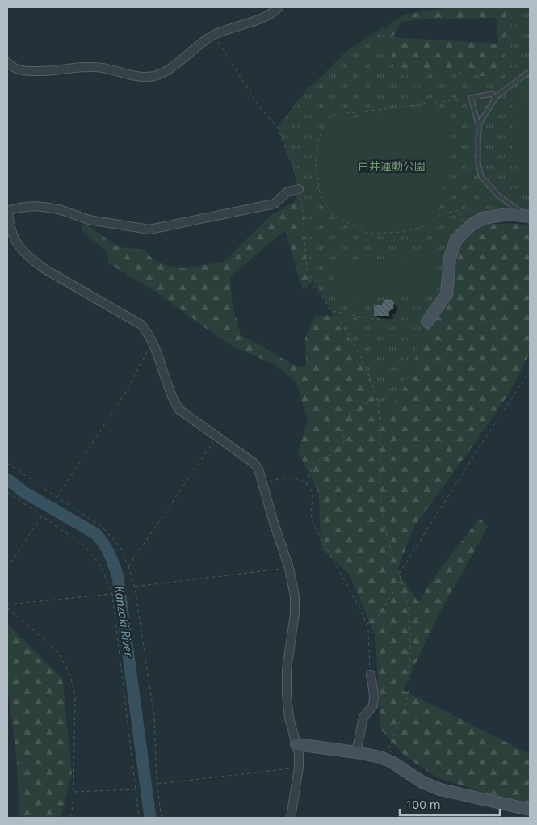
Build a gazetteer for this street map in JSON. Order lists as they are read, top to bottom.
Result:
{
  "water": ["Kanzaki River"],
  "parks": ["白井運動公園"],
  "scale_bar": "100 m"
}
